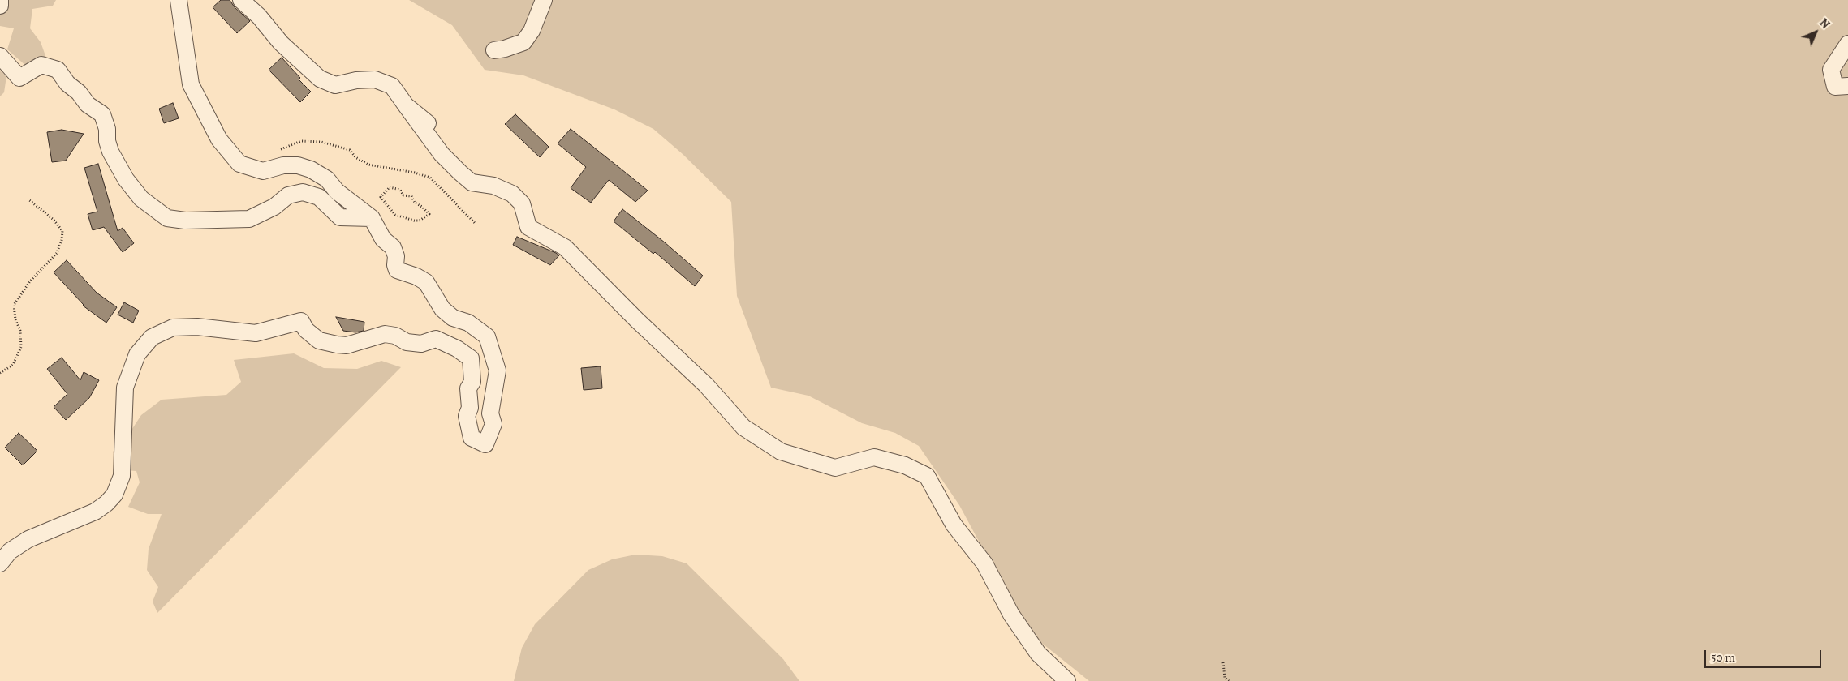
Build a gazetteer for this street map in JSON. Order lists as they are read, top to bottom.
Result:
{
  "scale_bar": "50 m",
  "north": "top right"
}
